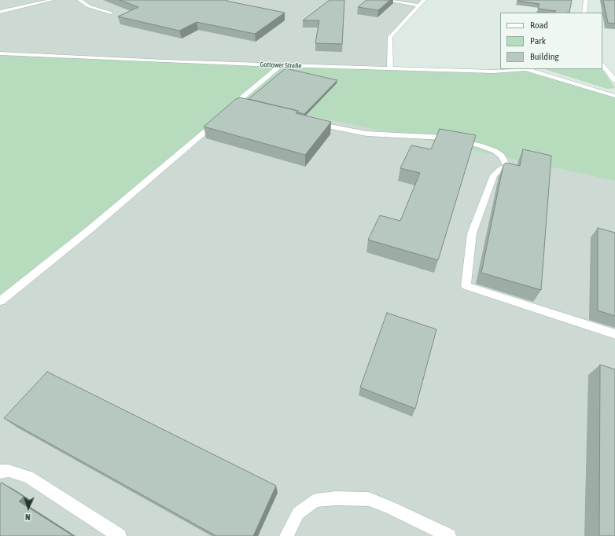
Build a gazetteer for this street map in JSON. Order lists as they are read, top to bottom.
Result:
{
  "streets": {
    "street": ["Gottower Straße"]
  },
  "legend": ["Road", "Park", "Building"],
  "north": "bottom"
}
